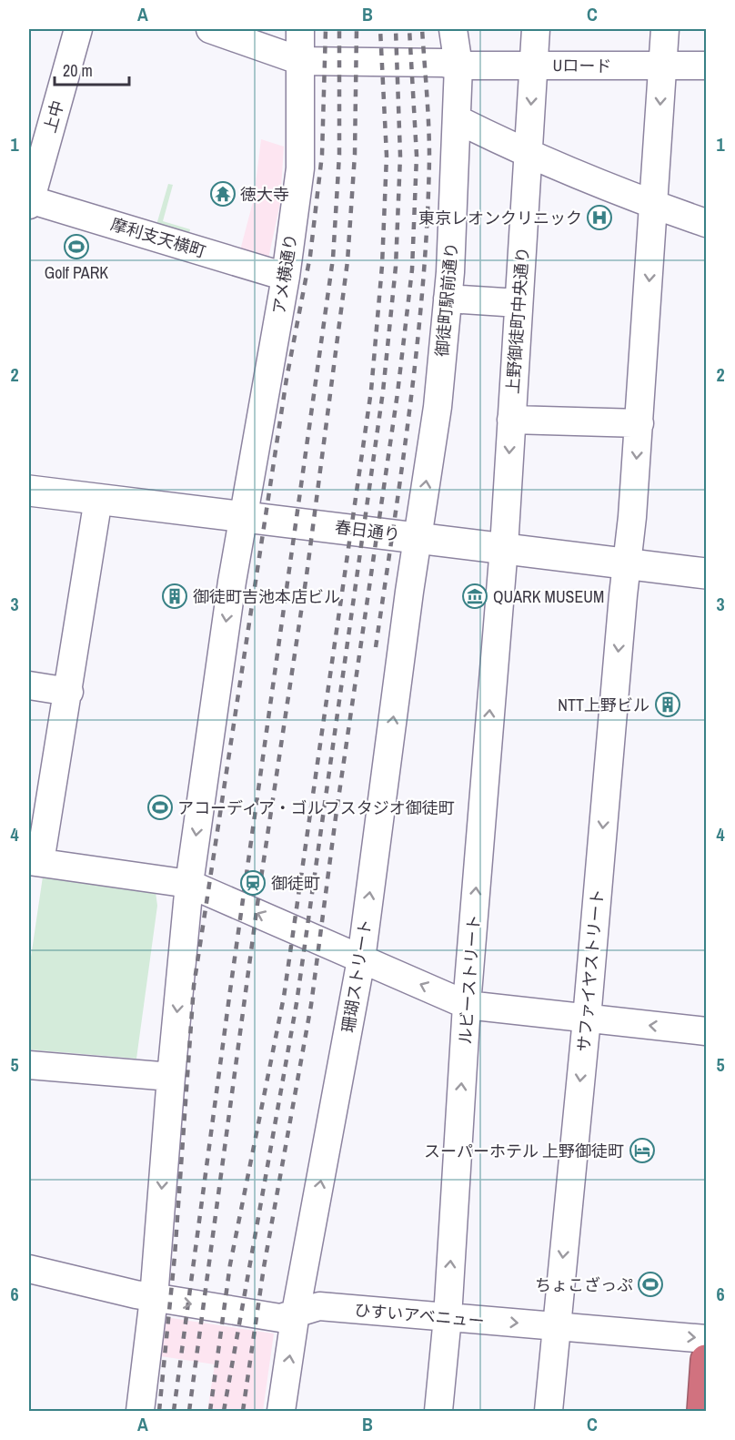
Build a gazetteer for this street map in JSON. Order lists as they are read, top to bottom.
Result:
{
  "streets": {
    "main road": ["春日通り"],
    "street": [
      "Uロード",
      "上中",
      "摩利支天横町",
      "アメ横通り",
      "御徒町駅前通り",
      "上野御徒町中央通り",
      "サファイヤストリート",
      "珊瑚ストリート",
      "ルビーストリート",
      "ひすいアベニュー"
    ]
  },
  "crossings": [
    ["Uロード", "アメ横通り"],
    ["Uロード", "御徒町駅前通り"],
    ["Uロード", "上野御徒町中央通り"],
    ["Uロード", "サファイヤストリート"],
    ["上中", "摩利支天横町"],
    ["摩利支天横町", "アメ横通り"],
    ["アメ横通り", "春日通り"],
    ["アメ横通り", "ひすいアベニュー"],
    ["御徒町駅前通り", "春日通り"],
    ["御徒町駅前通り", "珊瑚ストリート"],
    ["上野御徒町中央通り", "春日通り"],
    ["上野御徒町中央通り", "ルビーストリート"],
    ["春日通り", "サファイヤストリート"],
    ["春日通り", "珊瑚ストリート"],
    ["春日通り", "ルビーストリート"],
    ["サファイヤストリート", "ひすいアベニュー"],
    ["珊瑚ストリート", "ひすいアベニュー"],
    ["ルビーストリート", "ひすいアベニュー"]
  ],
  "one_way": [
    "御徒町駅前通り",
    "上野御徒町中央通り",
    "サファイヤストリート",
    "珊瑚ストリート",
    "ルビーストリート",
    "ひすいアベニュー"
  ],
  "places": {
    "temple": ["徳大寺"],
    "hospital": ["東京レオンクリニック"],
    "sports": ["Golf PARK", "アコーディア・ゴルフスタジオ御徒町", "ちょこざっぷ"],
    "building": ["御徒町吉池本店ビル", "NTT上野ビル"],
    "museum": ["QUARK MUSEUM"],
    "station": ["御徒町"],
    "hotel": ["スーパーホテル 上野御徒町"]
  },
  "scale_bar": "20 m",
  "grid": {
    "columns": ["A", "B", "C"],
    "rows": [
      "1",
      "2",
      "3",
      "4",
      "5",
      "6"
    ]
  }
}
